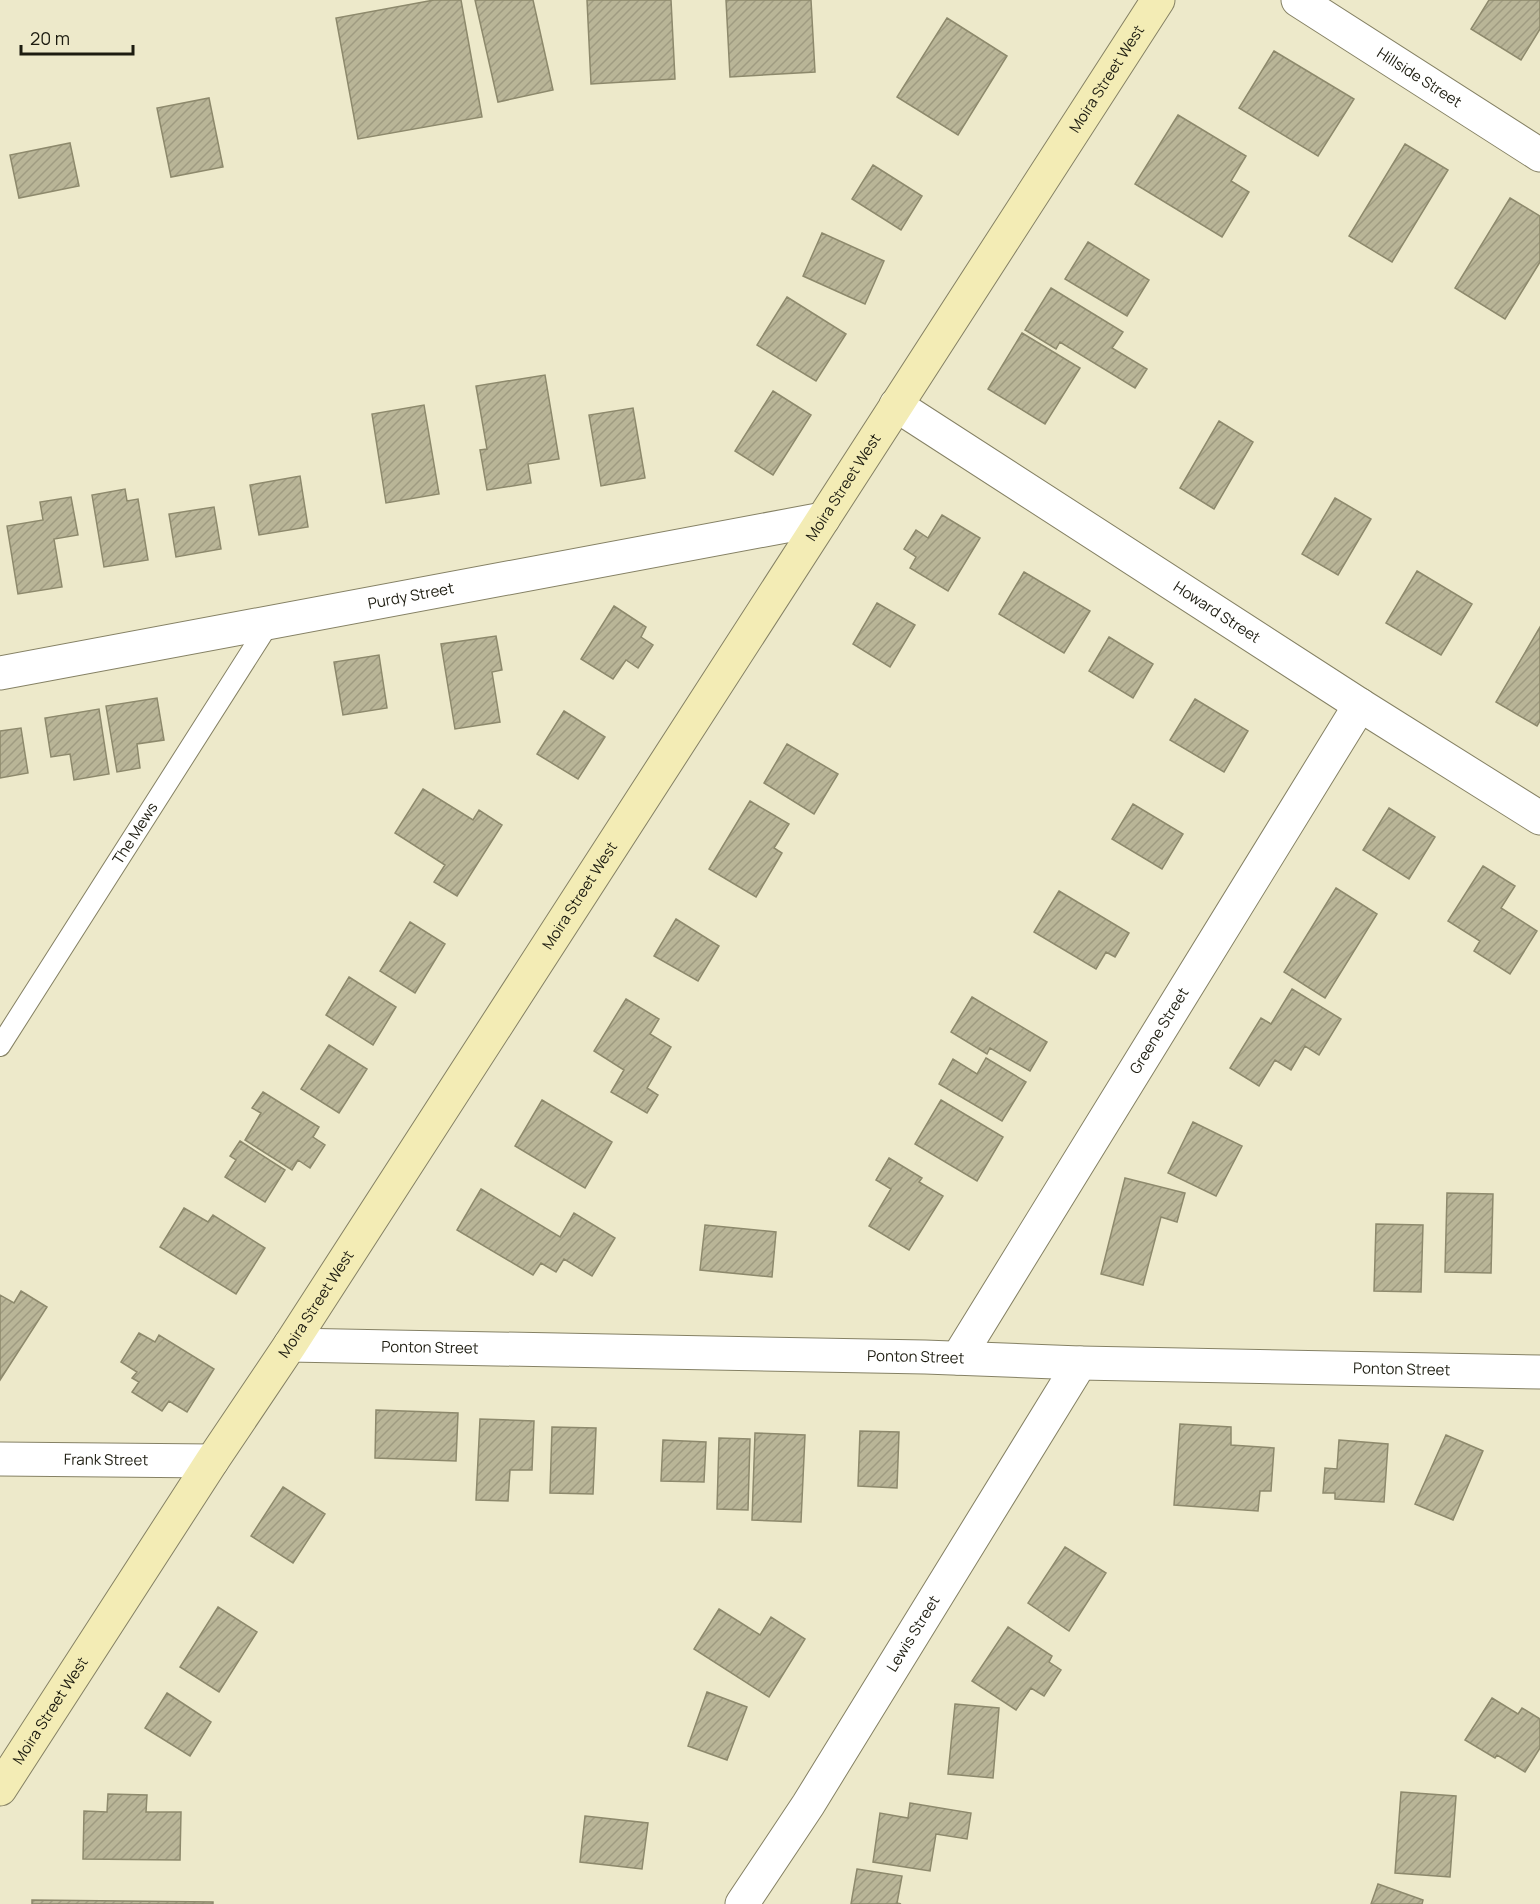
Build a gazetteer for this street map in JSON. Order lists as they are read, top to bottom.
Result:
{
  "streets": {
    "main road": ["Moira Street West"],
    "street": [
      "Hillside Street",
      "Purdy Street",
      "Howard Street",
      "Greene Street",
      "Ponton Street",
      "Frank Street",
      "Lewis Street"
    ],
    "lane": ["The Mews"]
  },
  "crossings": [
    ["Moira Street West", "Purdy Street"],
    ["Moira Street West", "Howard Street"],
    ["Moira Street West", "Ponton Street"],
    ["Moira Street West", "Frank Street"],
    ["Purdy Street", "The Mews"],
    ["Howard Street", "Greene Street"],
    ["Greene Street", "Ponton Street"],
    ["Ponton Street", "Lewis Street"]
  ],
  "scale_bar": "20 m"
}
